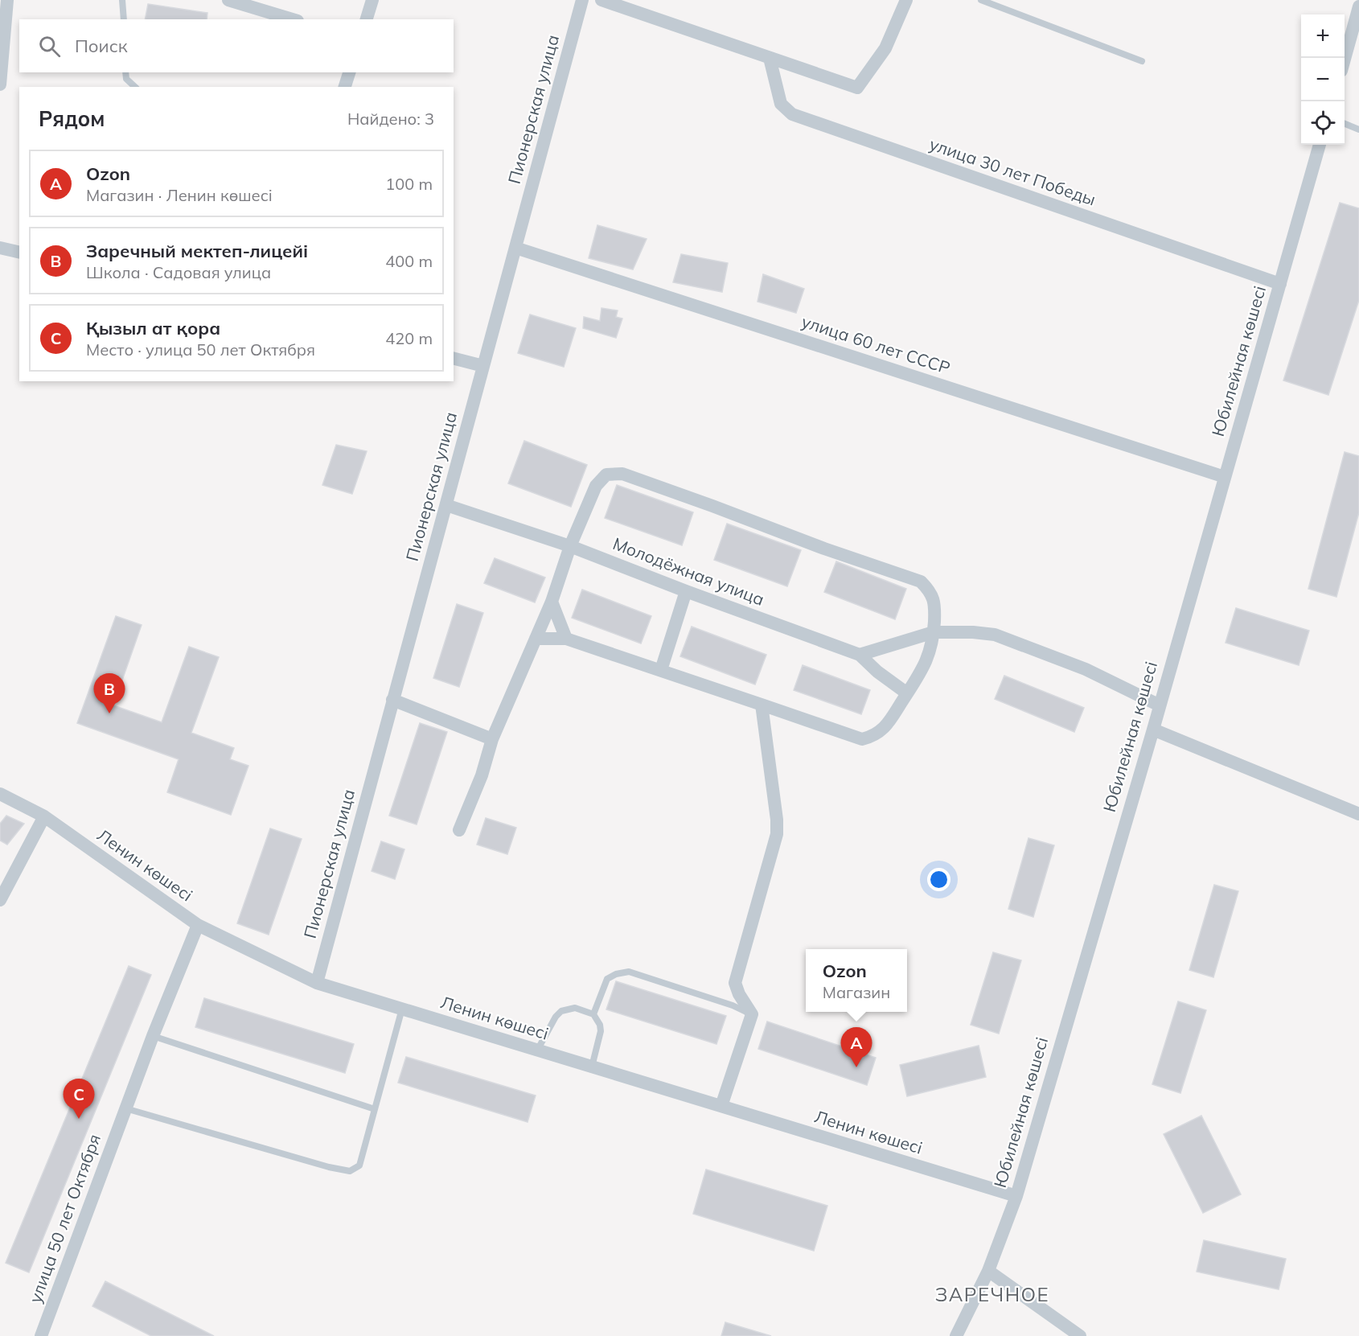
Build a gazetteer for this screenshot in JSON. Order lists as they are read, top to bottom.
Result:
{
  "streets": {
    "street": [
      "Пионерская улица",
      "улица 30 лет Победы",
      "улица 60 лет СССР",
      "Юбилейная көшесі",
      "Молодёжная улица",
      "Ленин көшесі",
      "улица 50 лет Октября"
    ]
  },
  "crossings": [
    ["Пионерская улица", "улица 60 лет СССР"],
    ["Пионерская улица", "Молодёжная улица"],
    ["Пионерская улица", "Ленин көшесі"],
    ["улица 30 лет Победы", "Юбилейная көшесі"],
    ["улица 60 лет СССР", "Юбилейная көшесі"],
    ["Юбилейная көшесі", "Ленин көшесі"],
    ["Ленин көшесі", "улица 50 лет Октября"]
  ],
  "districts": ["ЗАРЕЧНОЕ"],
  "page": {
    "map_buttons": ["+", "−"],
    "search": "Поиск",
    "heading": ["Рядом", "Найдено: 3"],
    "list": [
      {
        "mark": "A",
        "name": "Ozon",
        "note": "Магазин · Ленин көшесі",
        "value": "100 m"
      },
      {
        "mark": "B",
        "name": "Заречный мектеп-лицейі",
        "note": "Школа · Садовая улица",
        "value": "400 m"
      },
      {
        "mark": "C",
        "name": "Қызыл ат қора",
        "note": "Место · улица 50 лет Октября",
        "value": "420 m"
      }
    ],
    "pins": ["B", "A", "C"],
    "popup": ["Ozon", "Магазин"]
  }
}
